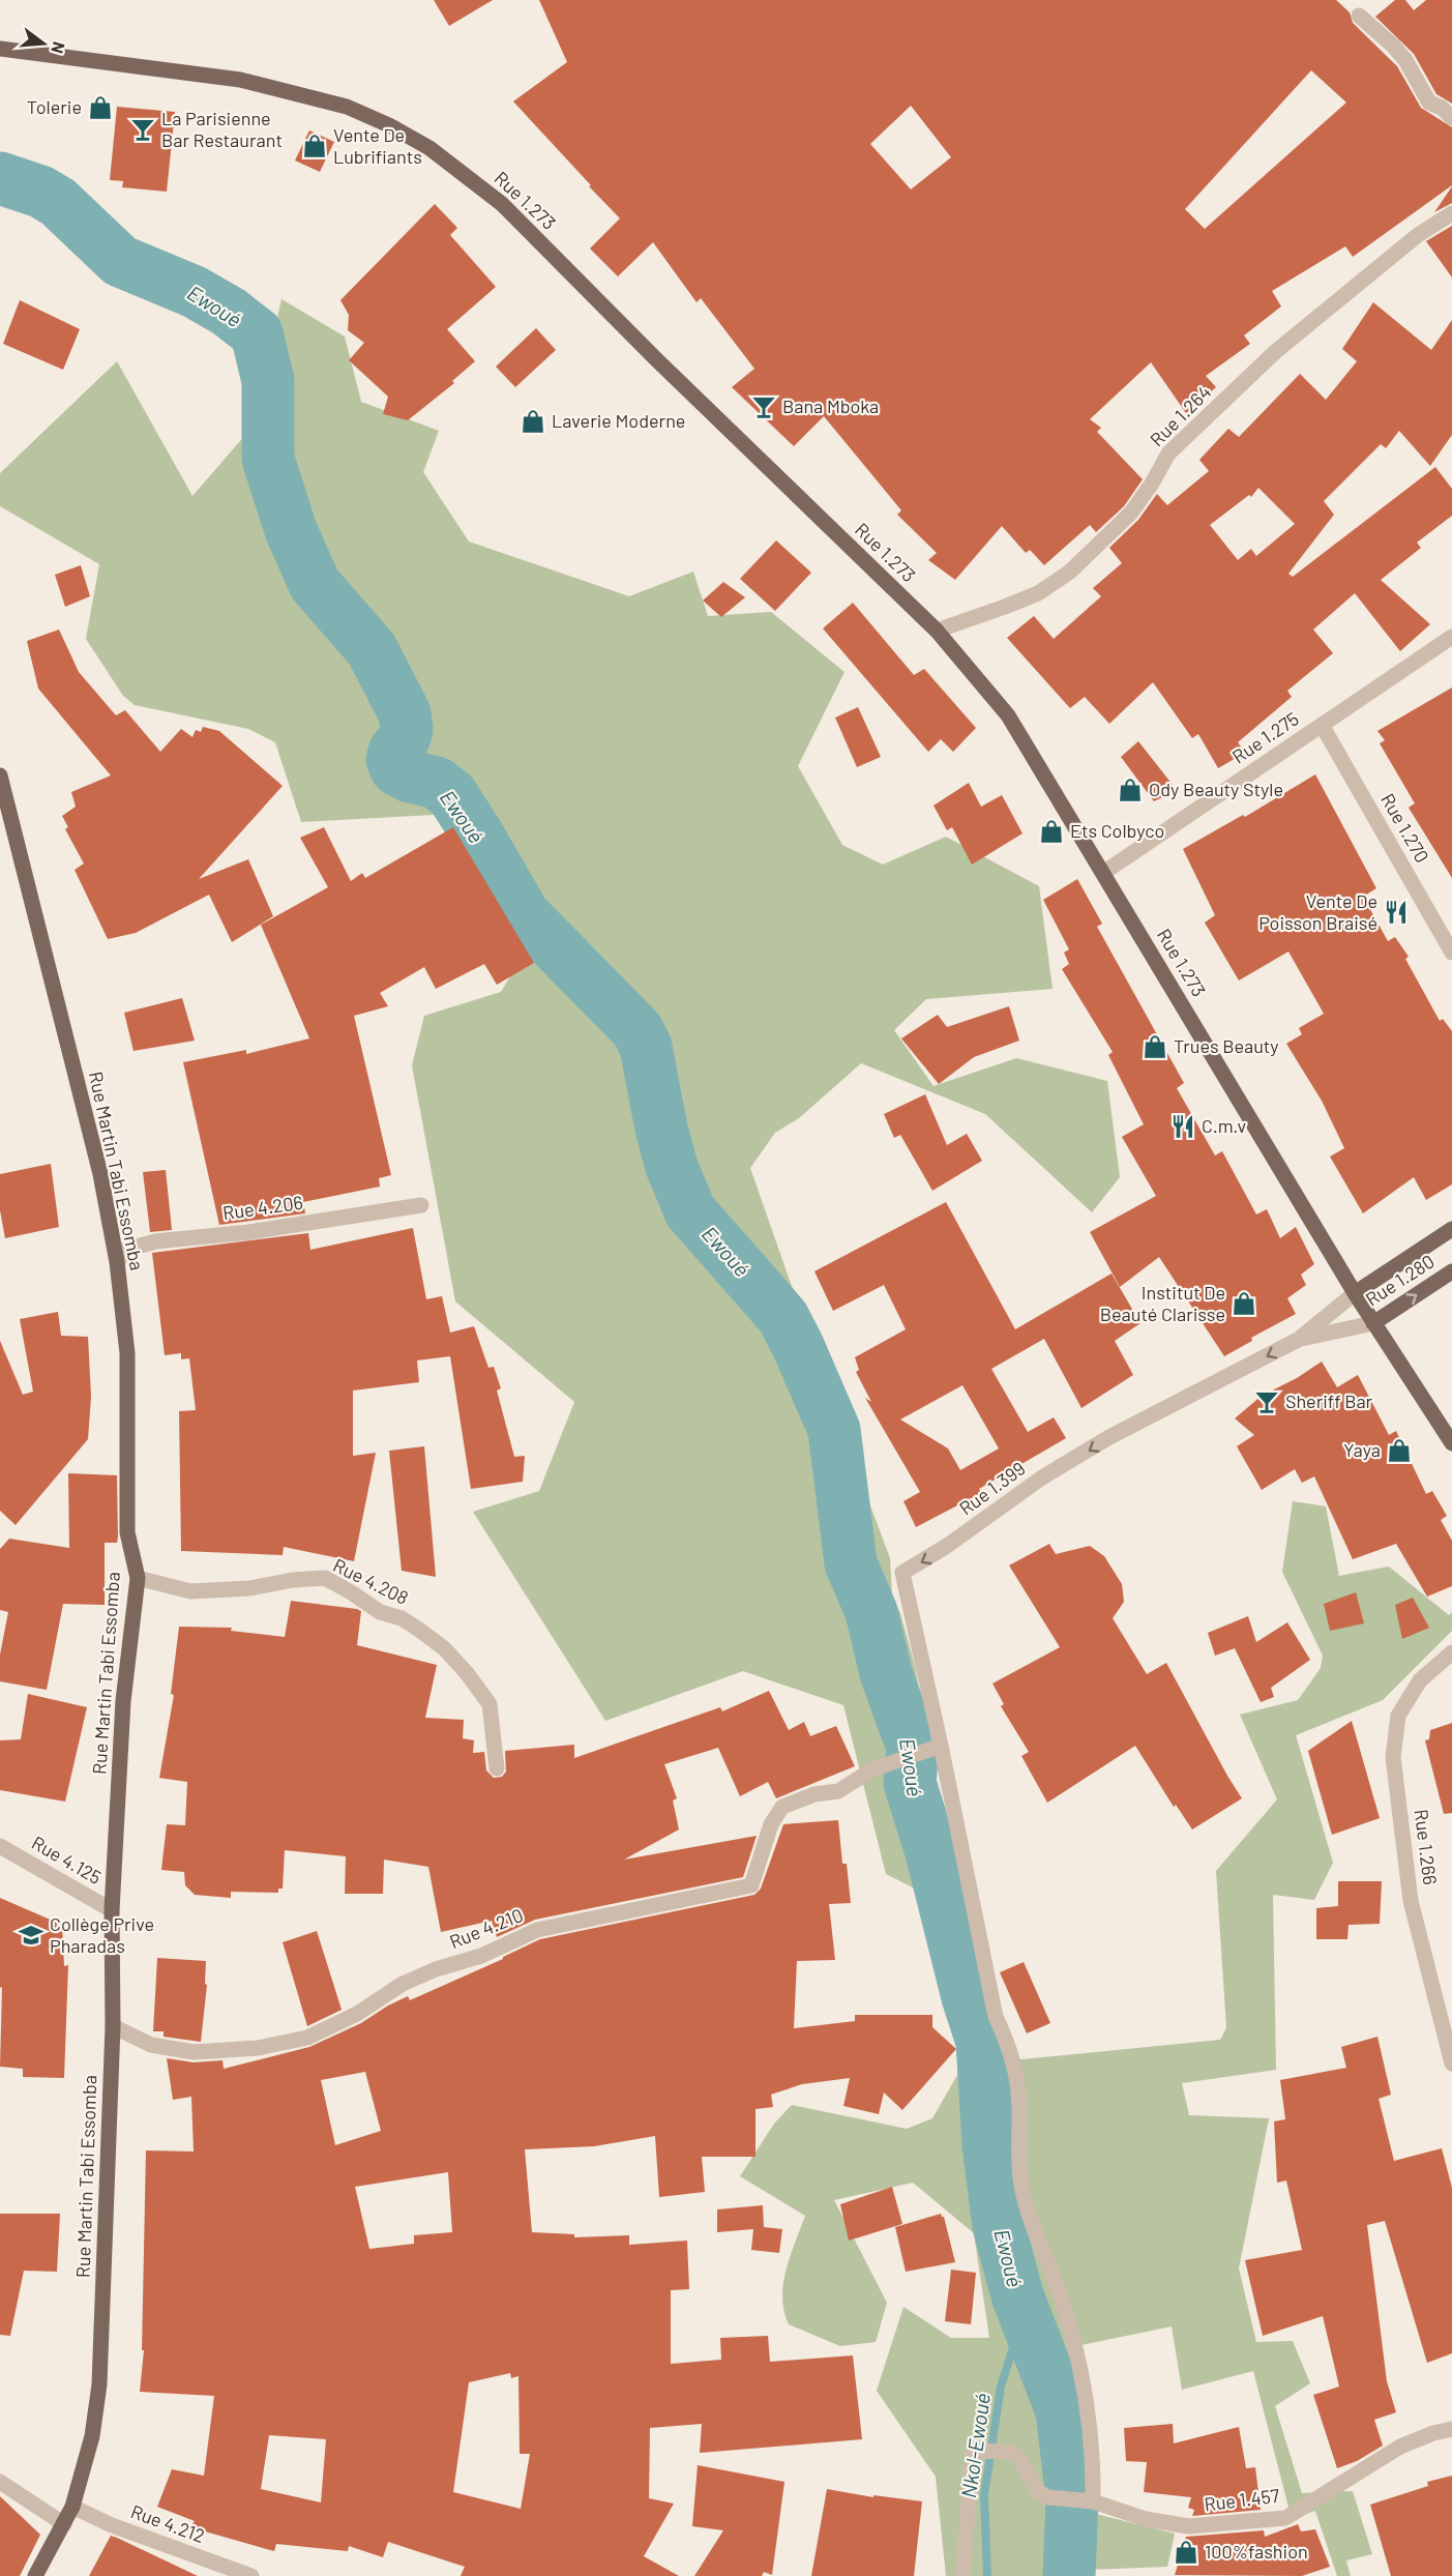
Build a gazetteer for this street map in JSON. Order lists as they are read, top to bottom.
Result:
{
  "streets": {
    "main road": ["Rue 1.273", "Rue Martin Tabi Essomba", "Rue 1.280"],
    "street": [
      "Rue 1.264",
      "Rue 1.275",
      "Rue 1.270",
      "Rue 4.206",
      "Rue 1.399",
      "Rue 4.208",
      "Rue 1.266",
      "Rue 4.125",
      "Rue 4.210",
      "Rue 1.457",
      "Rue 4.212"
    ]
  },
  "crossings": [
    ["Rue 1.273", "Rue 1.264"],
    ["Rue 1.273", "Rue 1.275"],
    ["Rue 1.273", "Rue 1.280"],
    ["Rue 1.273", "Rue 1.399"],
    ["Rue 1.275", "Rue 1.270"],
    ["Rue Martin Tabi Essomba", "Rue 4.206"],
    ["Rue Martin Tabi Essomba", "Rue 4.208"],
    ["Rue Martin Tabi Essomba", "Rue 4.125"],
    ["Rue Martin Tabi Essomba", "Rue 4.210"],
    ["Rue Martin Tabi Essomba", "Rue 4.212"],
    ["Rue 1.280", "Rue 1.399"],
    ["Rue 1.399", "Rue 4.210"]
  ],
  "one_way": ["Rue 1.399"],
  "water": ["Ewoué", "Nkol-Ewoué"],
  "places": {
    "shop": [
      "Tolerie",
      "Vente De Lubrifiants",
      "Laverie Moderne",
      "Ody Beauty Style",
      "Ets Colbyco",
      "Trues Beauty",
      "Institut De Beauté Clarisse",
      "Yaya",
      "100%fashion"
    ],
    "bar": ["La Parisienne Bar Restaurant", "Bana Mboka", "Sheriff Bar"],
    "restaurant": ["Vente De Poisson Braisé", "C.m.v"],
    "school or university": ["Collège Prive Pharadas"]
  },
  "north": "right"
}
